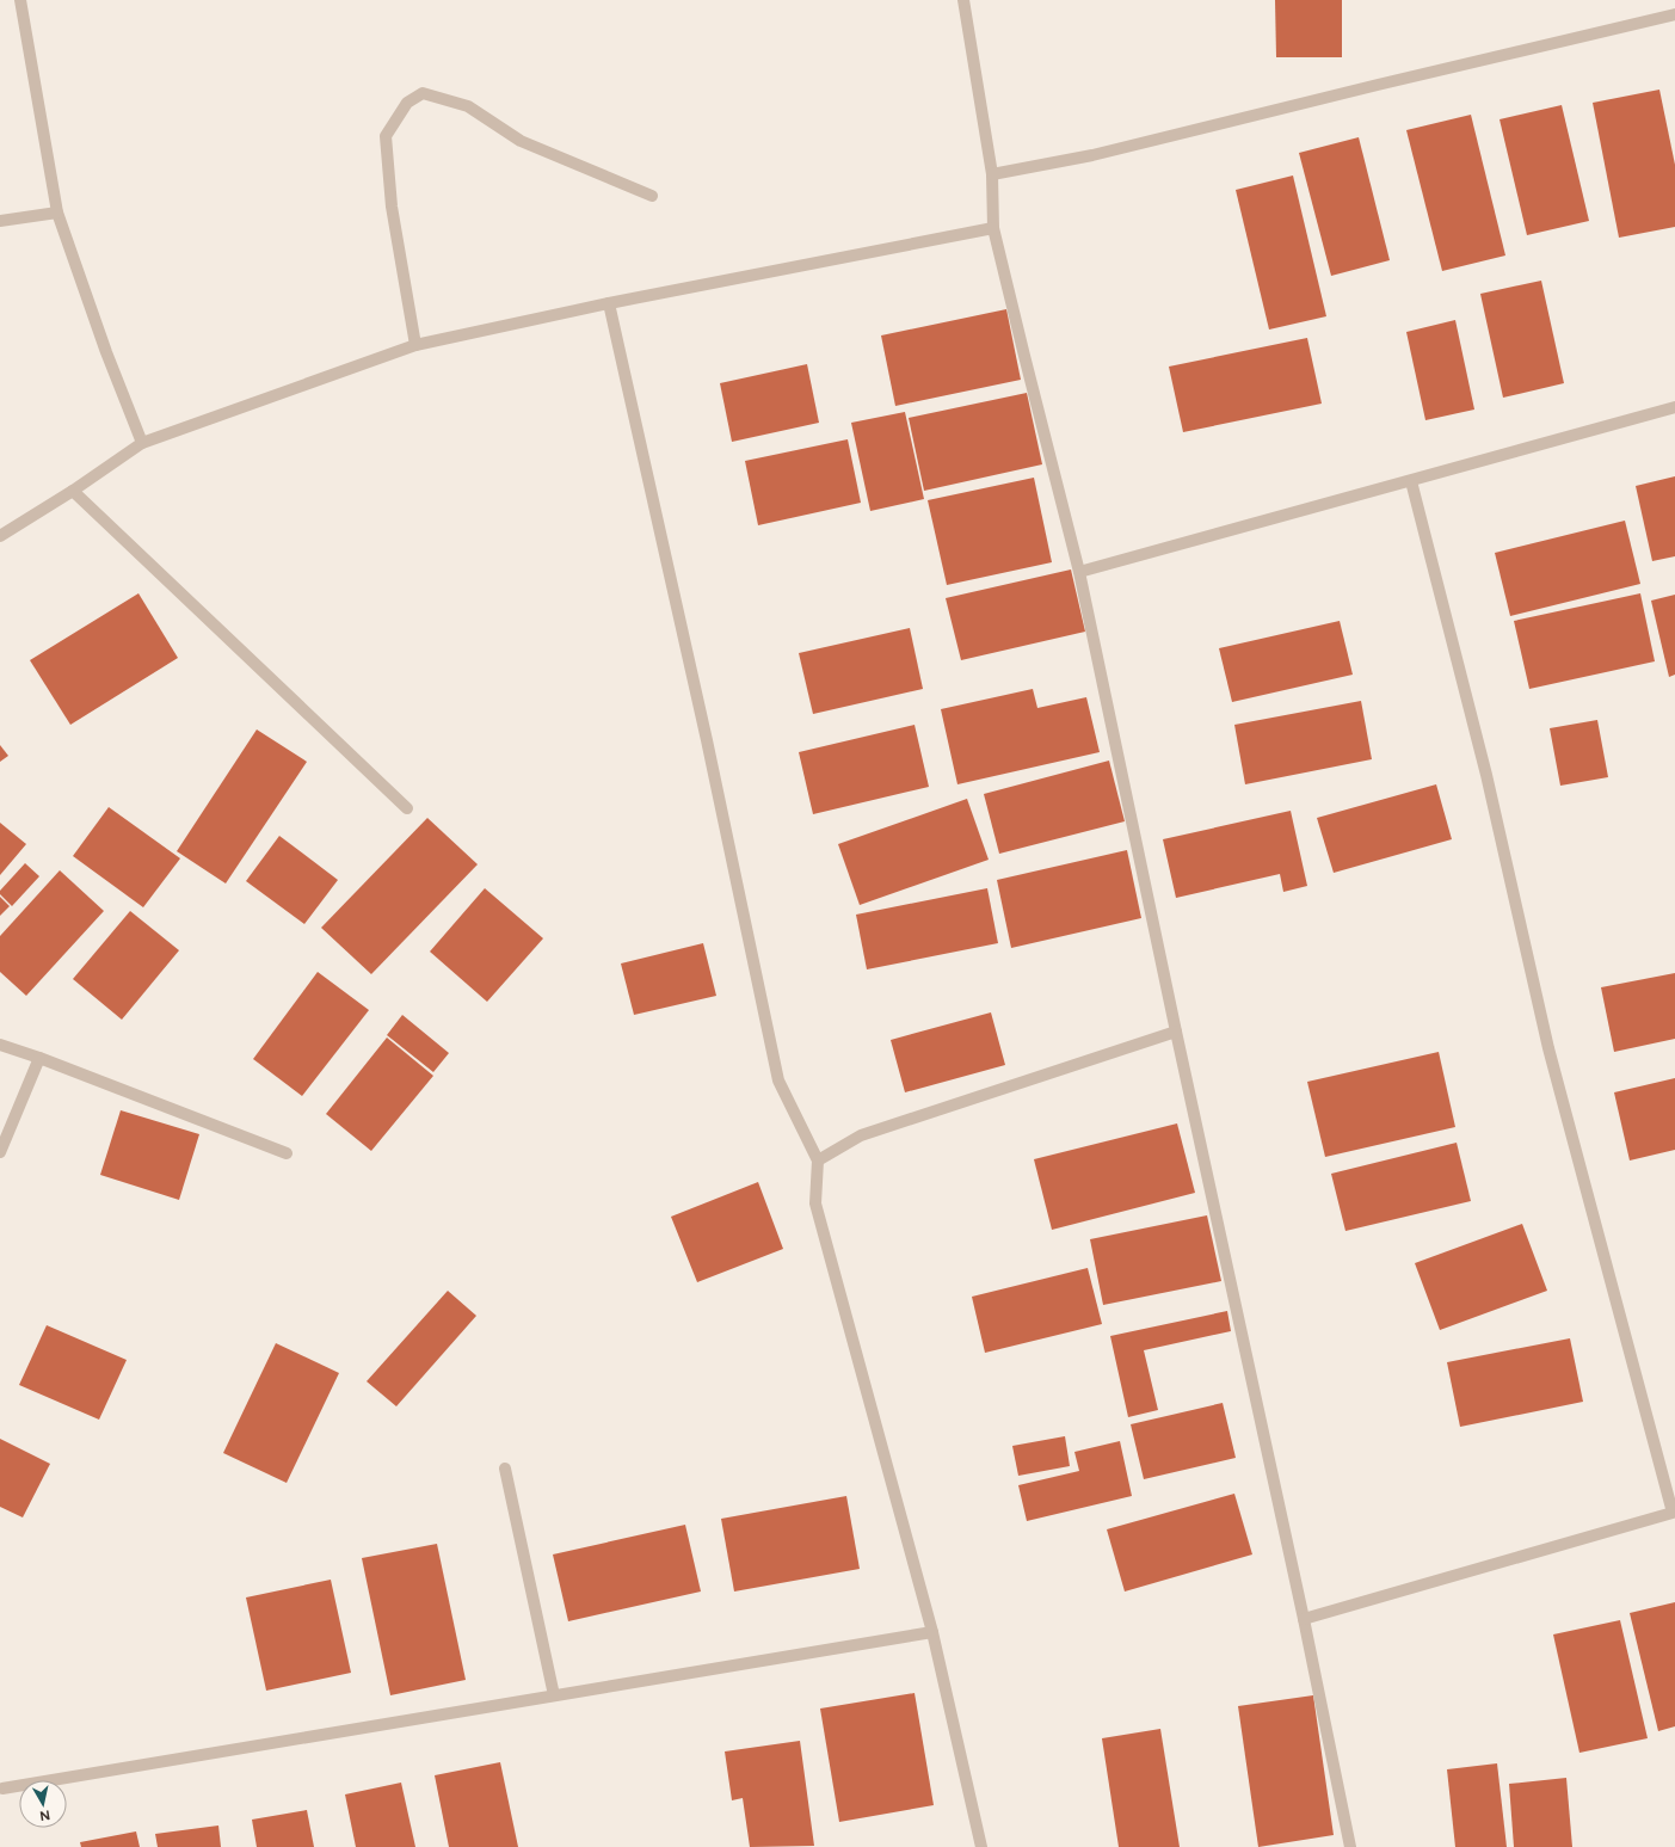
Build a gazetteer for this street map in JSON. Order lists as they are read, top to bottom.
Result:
{
  "north": "bottom"
}
